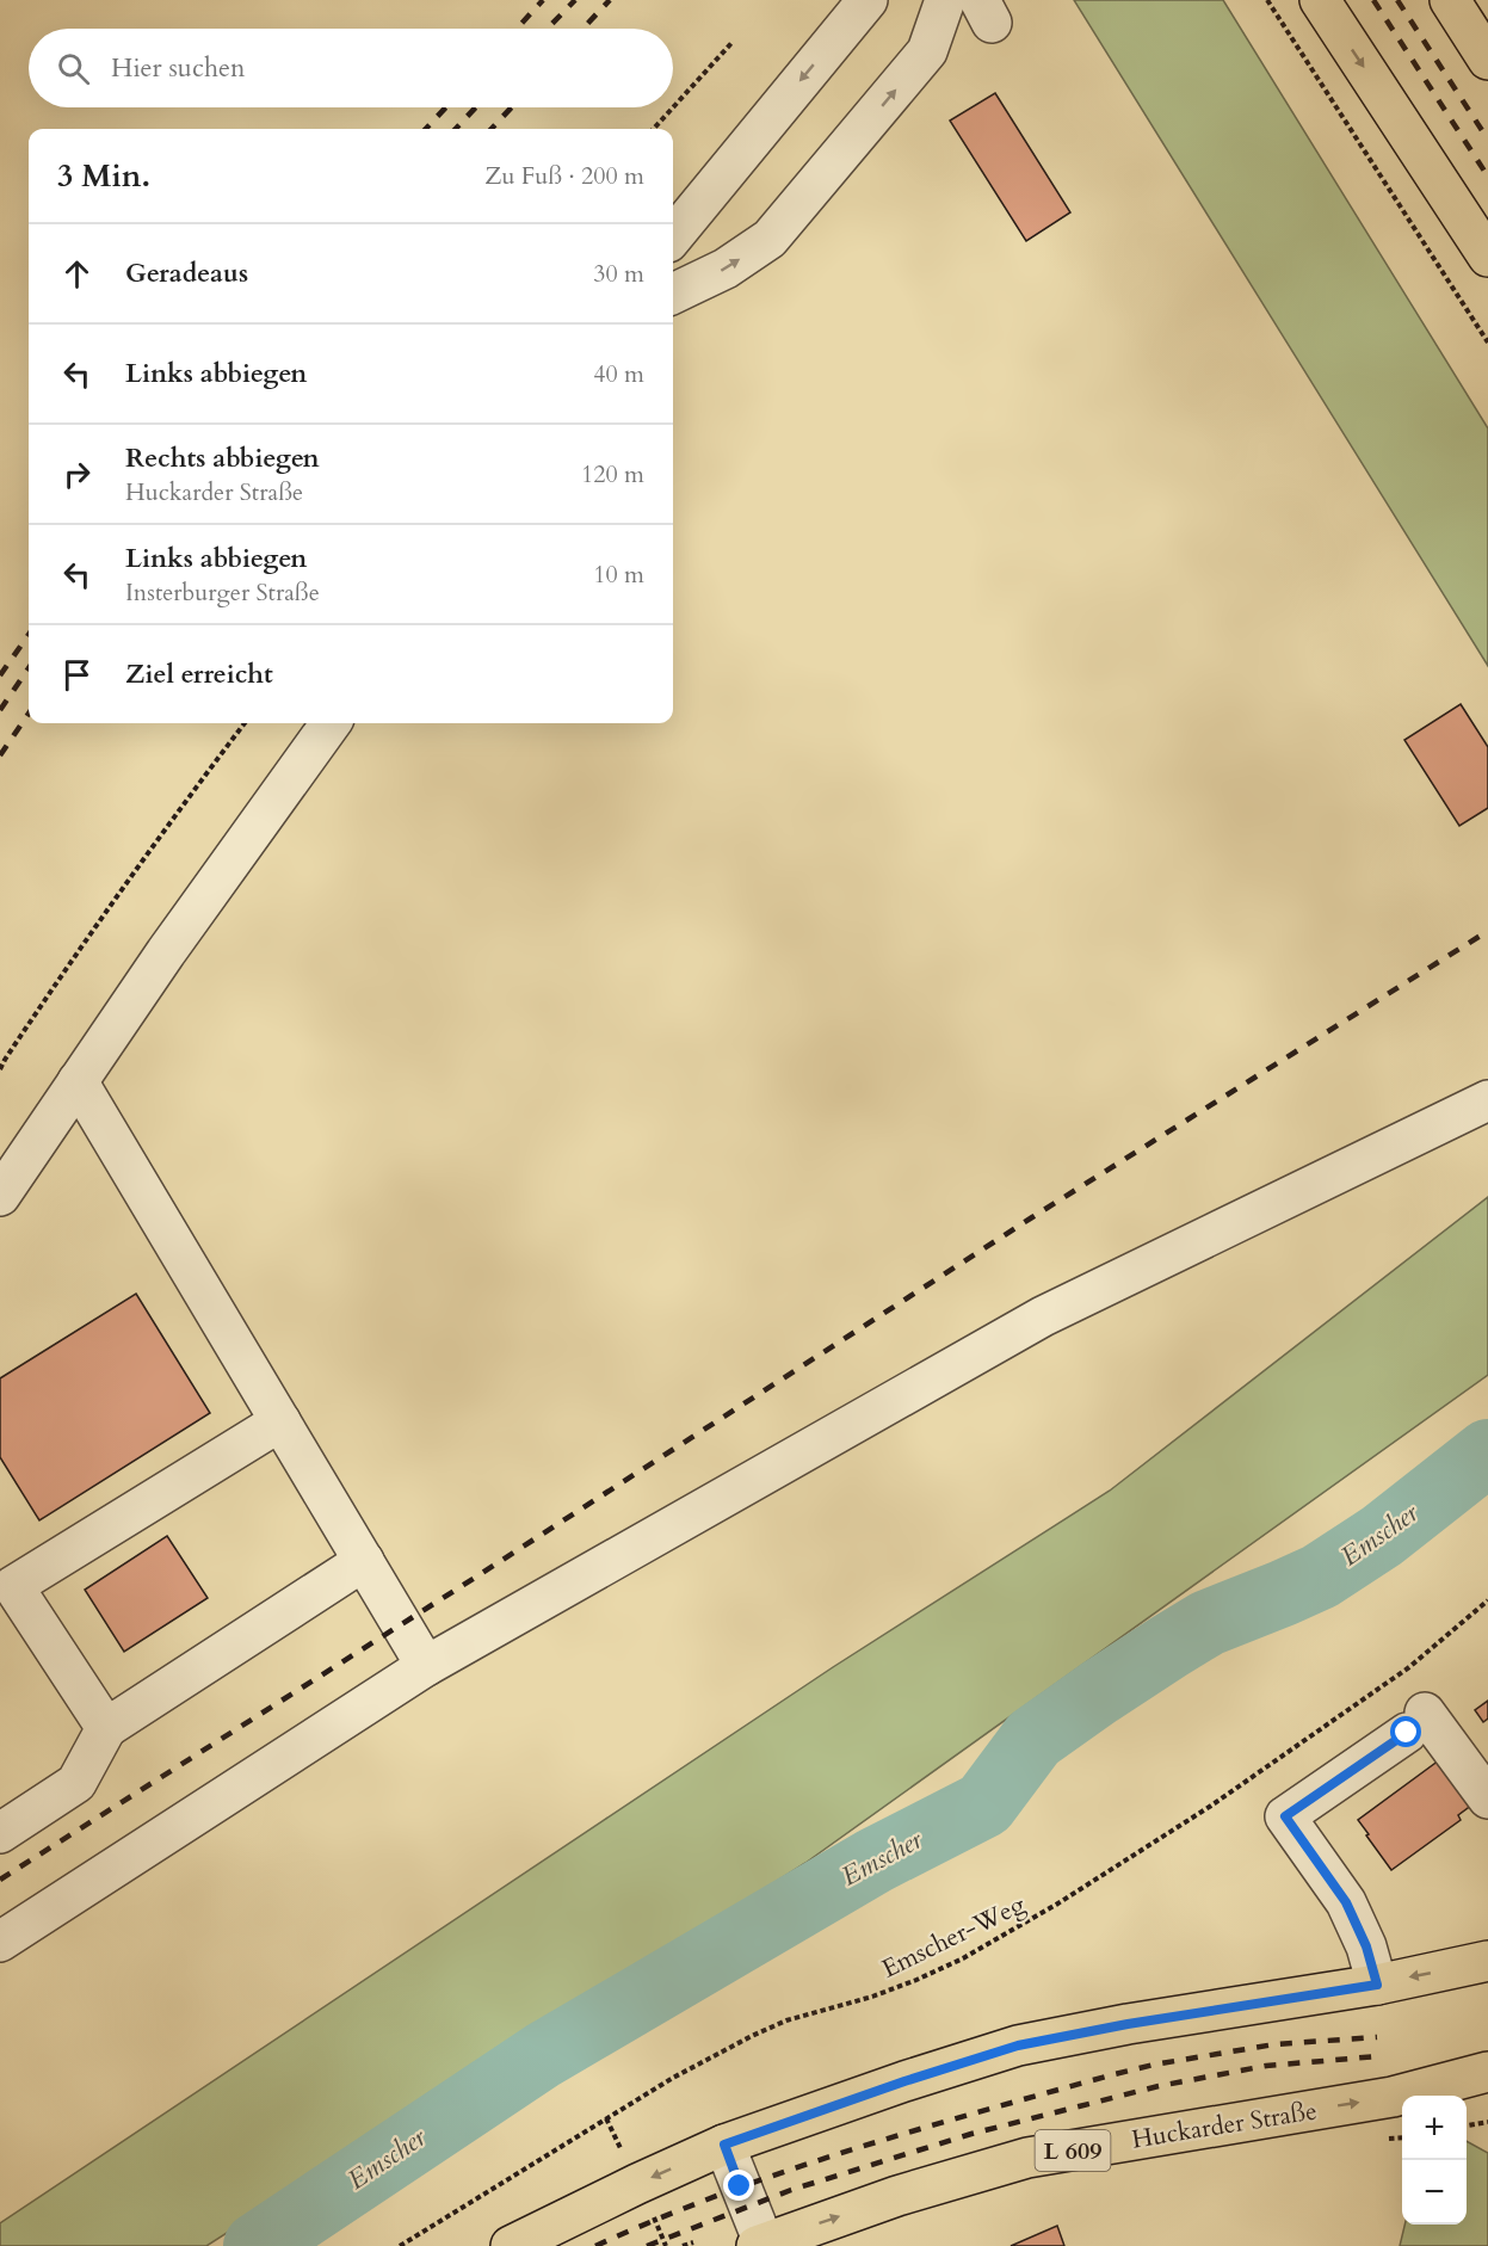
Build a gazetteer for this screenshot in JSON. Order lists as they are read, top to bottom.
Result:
{
  "streets": {
    "main road": ["Huckarder Straße", "L 609"],
    "path": ["Emscher-Weg"]
  },
  "water": ["Emscher"],
  "page": {
    "search": "Hier suchen",
    "heading": ["3 Min.", "Zu Fuß · 200 m"],
    "list": [
      ["Geradeaus", "30 m"],
      ["Links abbiegen", "40 m"],
      ["Rechts abbiegen", "Huckarder Straße", "120 m"],
      ["Links abbiegen", "Insterburger Straße", "10 m"],
      "Ziel erreicht"
    ],
    "map_buttons": ["+", "−"]
  }
}
